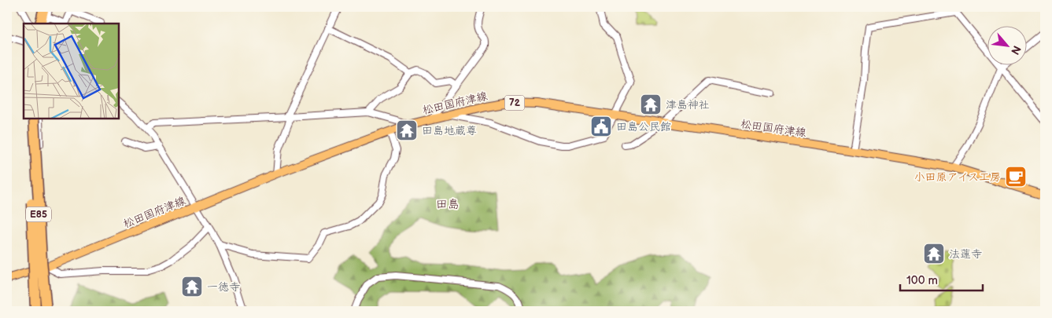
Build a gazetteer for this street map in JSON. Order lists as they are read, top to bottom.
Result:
{
  "streets": {
    "highway": ["E85"],
    "main road": ["松田国府津線", "72"]
  },
  "districts": ["田島"],
  "places": {
    "temple": [
      "津島神社",
      "田島地蔵尊",
      "法蓮寺",
      "一徳寺"
    ],
    "public building": ["田島公民館"],
    "cafe": ["小田原アイス工房"]
  },
  "scale_bar": "100 m",
  "north": "bottom right"
}
